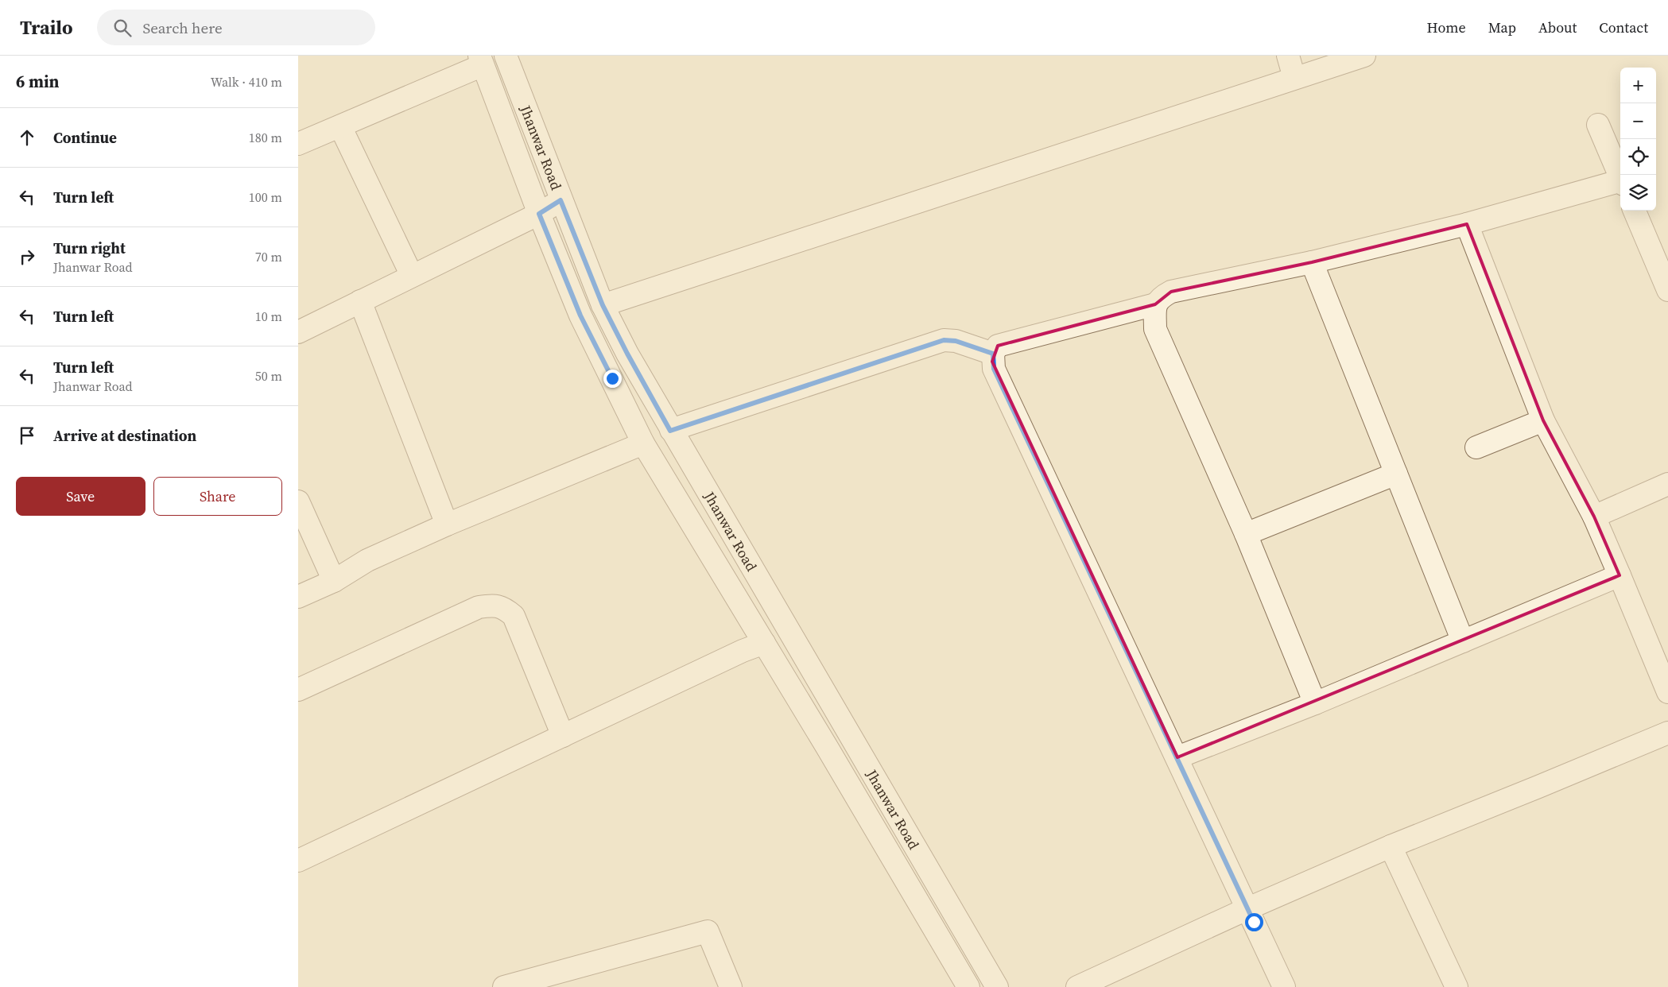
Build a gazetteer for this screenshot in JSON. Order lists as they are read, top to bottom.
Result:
{
  "streets": {
    "street": ["Jhanwar Road"]
  },
  "page": {
    "header": "Trailo",
    "search": "Search here",
    "nav": [
      "Home",
      "Map",
      "About",
      "Contact"
    ],
    "heading": ["6 min", "Walk · 410 m"],
    "map_buttons": ["+", "−"],
    "list": [
      ["Continue", "180 m"],
      ["Turn left", "100 m"],
      ["Turn right", "Jhanwar Road", "70 m"],
      ["Turn left", "10 m"],
      ["Turn left", "Jhanwar Road", "50 m"],
      "Arrive at destination"
    ],
    "buttons": ["Save", "Share"]
  }
}
